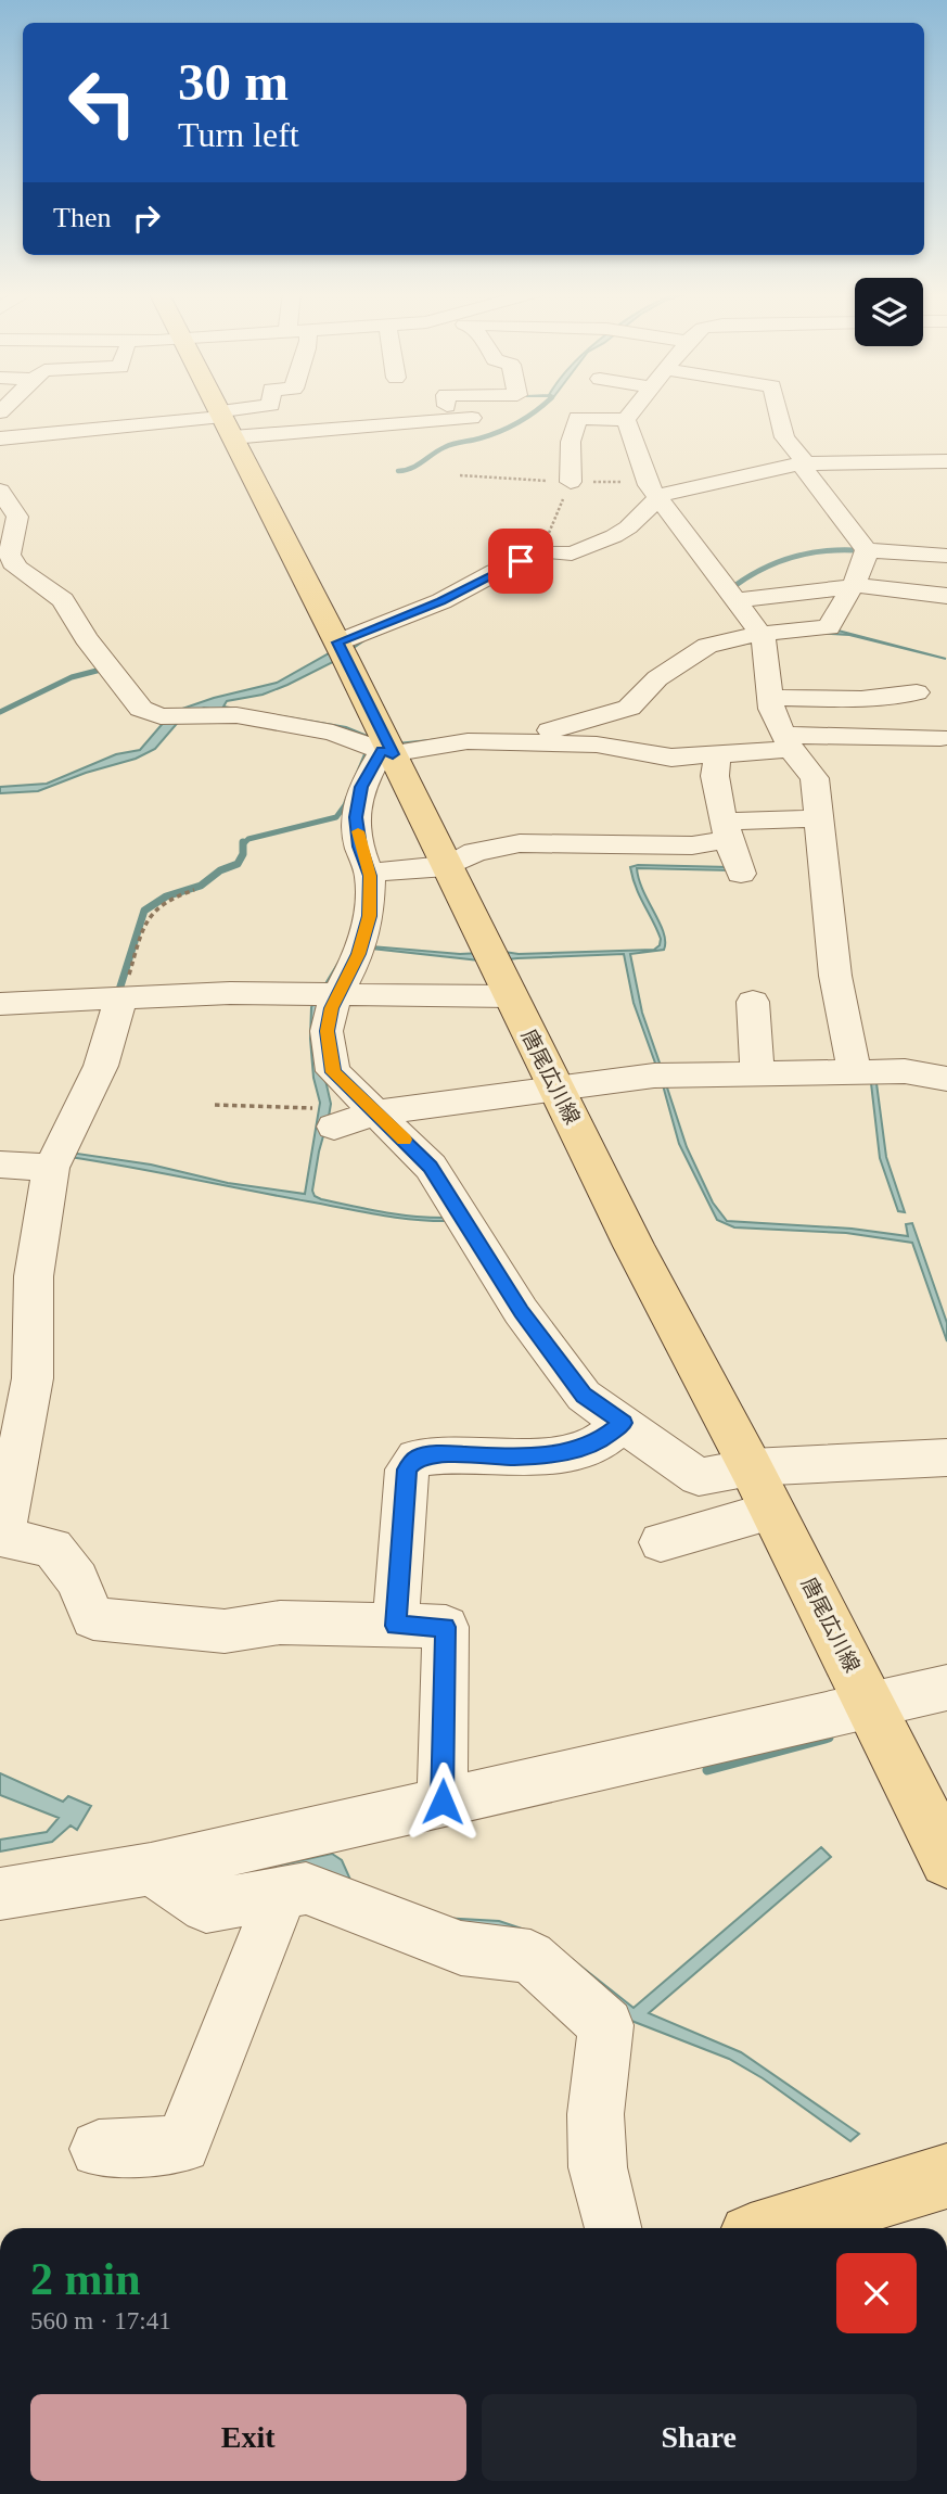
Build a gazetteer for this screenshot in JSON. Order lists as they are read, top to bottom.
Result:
{
  "streets": {
    "main road": ["唐尾広川線"]
  },
  "page": {
    "turn": ["30 m", "Turn left"],
    "then": "Then",
    "heading": ["2 min", "560 m · 17:41"],
    "buttons": ["Exit", "Share"]
  }
}
